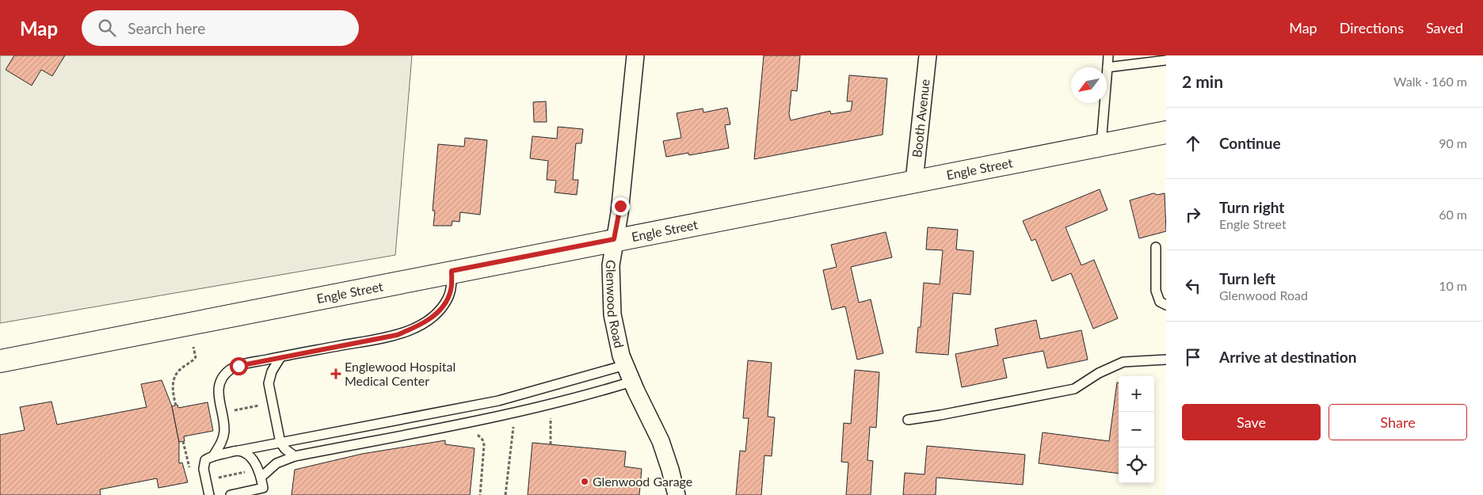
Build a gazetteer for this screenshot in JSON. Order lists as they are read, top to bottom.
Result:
{
  "streets": {
    "main road": ["Engle Street"],
    "street": ["Booth Avenue", "Glenwood Road"]
  },
  "crossings": [
    ["Booth Avenue", "Engle Street"],
    ["Engle Street", "Glenwood Road"]
  ],
  "places": {
    "health": ["Englewood Hospital Medical Center"],
    "other": ["Glenwood Garage"]
  },
  "north": "bottom left",
  "page": {
    "header": "Map",
    "search": "Search here",
    "nav": ["Map", "Directions", "Saved"],
    "heading": ["2 min", "Walk · 160 m"],
    "list": [
      ["Continue", "90 m"],
      ["Turn right", "Engle Street", "60 m"],
      ["Turn left", "Glenwood Road", "10 m"],
      "Arrive at destination"
    ],
    "map_buttons": ["+", "−"],
    "buttons": ["Save", "Share"]
  }
}
